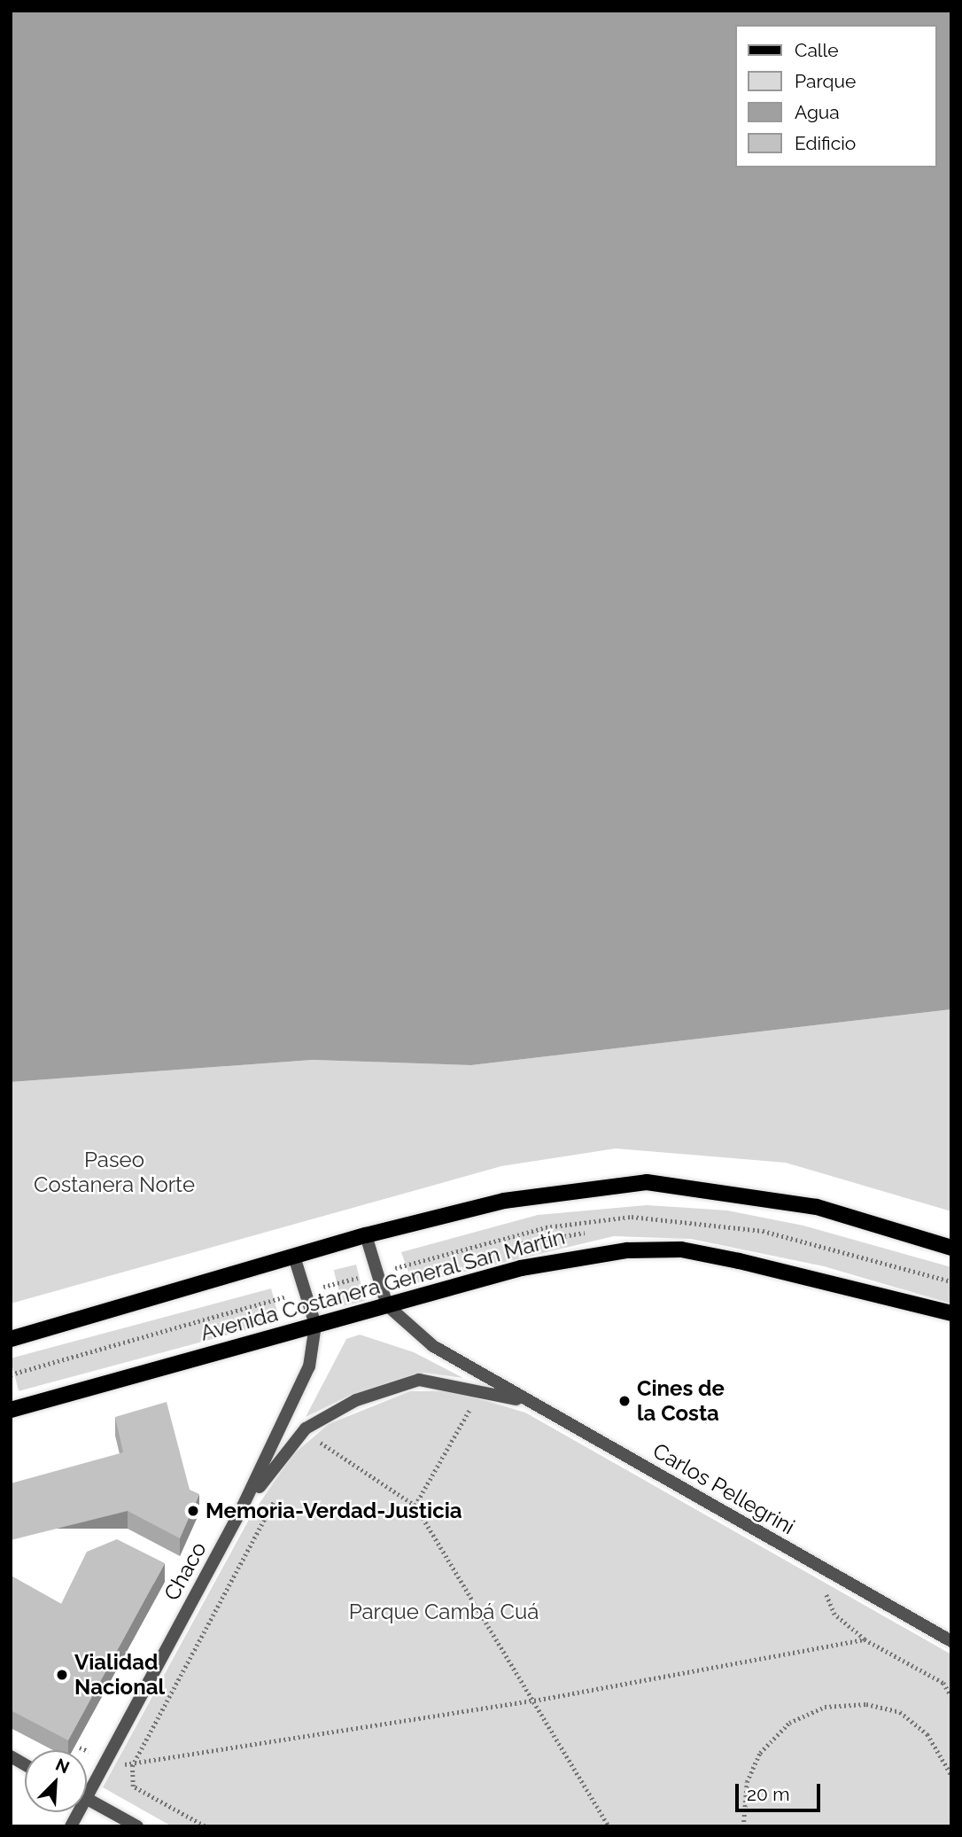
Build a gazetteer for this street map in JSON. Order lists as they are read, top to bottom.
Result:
{
  "streets": {
    "main road": ["Avenida Costanera General San Martín"],
    "street": ["Carlos Pellegrini", "Chaco"]
  },
  "crossings": [
    ["Avenida Costanera General San Martín", "Carlos Pellegrini"],
    ["Avenida Costanera General San Martín", "Chaco"]
  ],
  "parks": ["Paseo Costanera Norte", "Parque Cambá Cuá"],
  "places": ["Cines de la Costa", "Memoria-Verdad-Justicia", "Vialidad Nacional"],
  "legend": [
    "Calle",
    "Parque",
    "Agua",
    "Edificio"
  ],
  "scale_bar": "20 m",
  "north": "top right"
}
